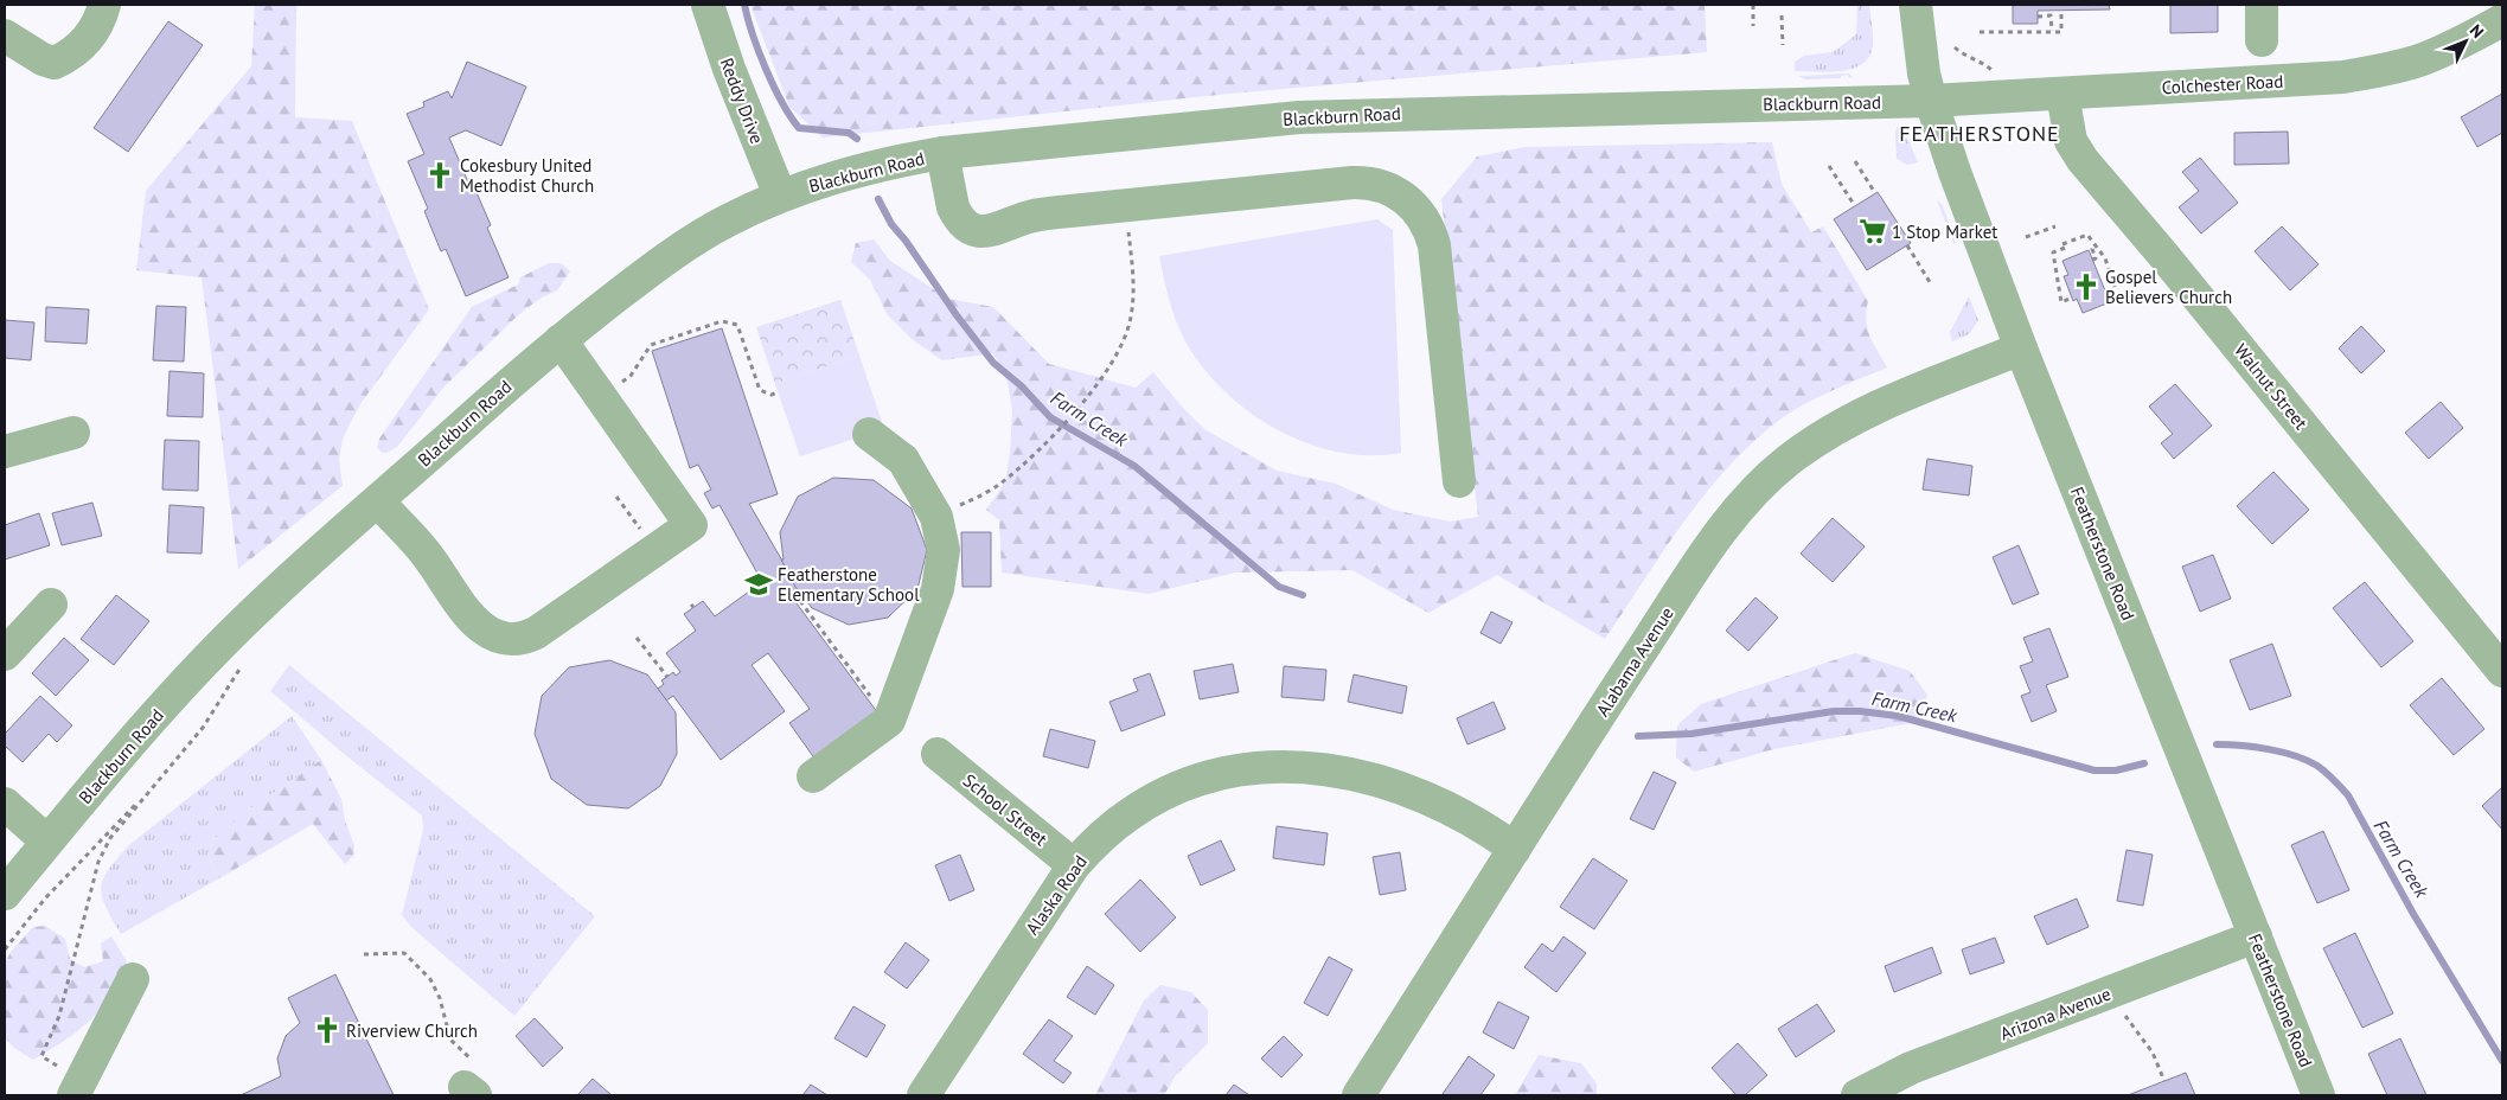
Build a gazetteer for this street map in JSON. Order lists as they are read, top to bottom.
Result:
{
  "streets": {
    "street": [
      "Colchester Road",
      "Reddy Drive",
      "Blackburn Road",
      "Walnut Street",
      "Featherstone Road",
      "Alabama Avenue",
      "School Street",
      "Alaska Road",
      "Arizona Avenue"
    ]
  },
  "crossings": [
    ["Colchester Road", "Blackburn Road"],
    ["Colchester Road", "Walnut Street"],
    ["Colchester Road", "Featherstone Road"],
    ["Reddy Drive", "Blackburn Road"],
    ["Blackburn Road", "Featherstone Road"],
    ["Featherstone Road", "Alabama Avenue"],
    ["Featherstone Road", "Arizona Avenue"],
    ["Alabama Avenue", "Alaska Road"],
    ["School Street", "Alaska Road"]
  ],
  "districts": ["FEATHERSTONE"],
  "water": ["Farm Creek"],
  "places": {
    "church": ["Cokesbury United Methodist Church", "Gospel Believers Church", "Riverview Church"],
    "supermarket": ["1 Stop Market"],
    "school or university": ["Featherstone Elementary School"]
  },
  "north": "top right"
}
